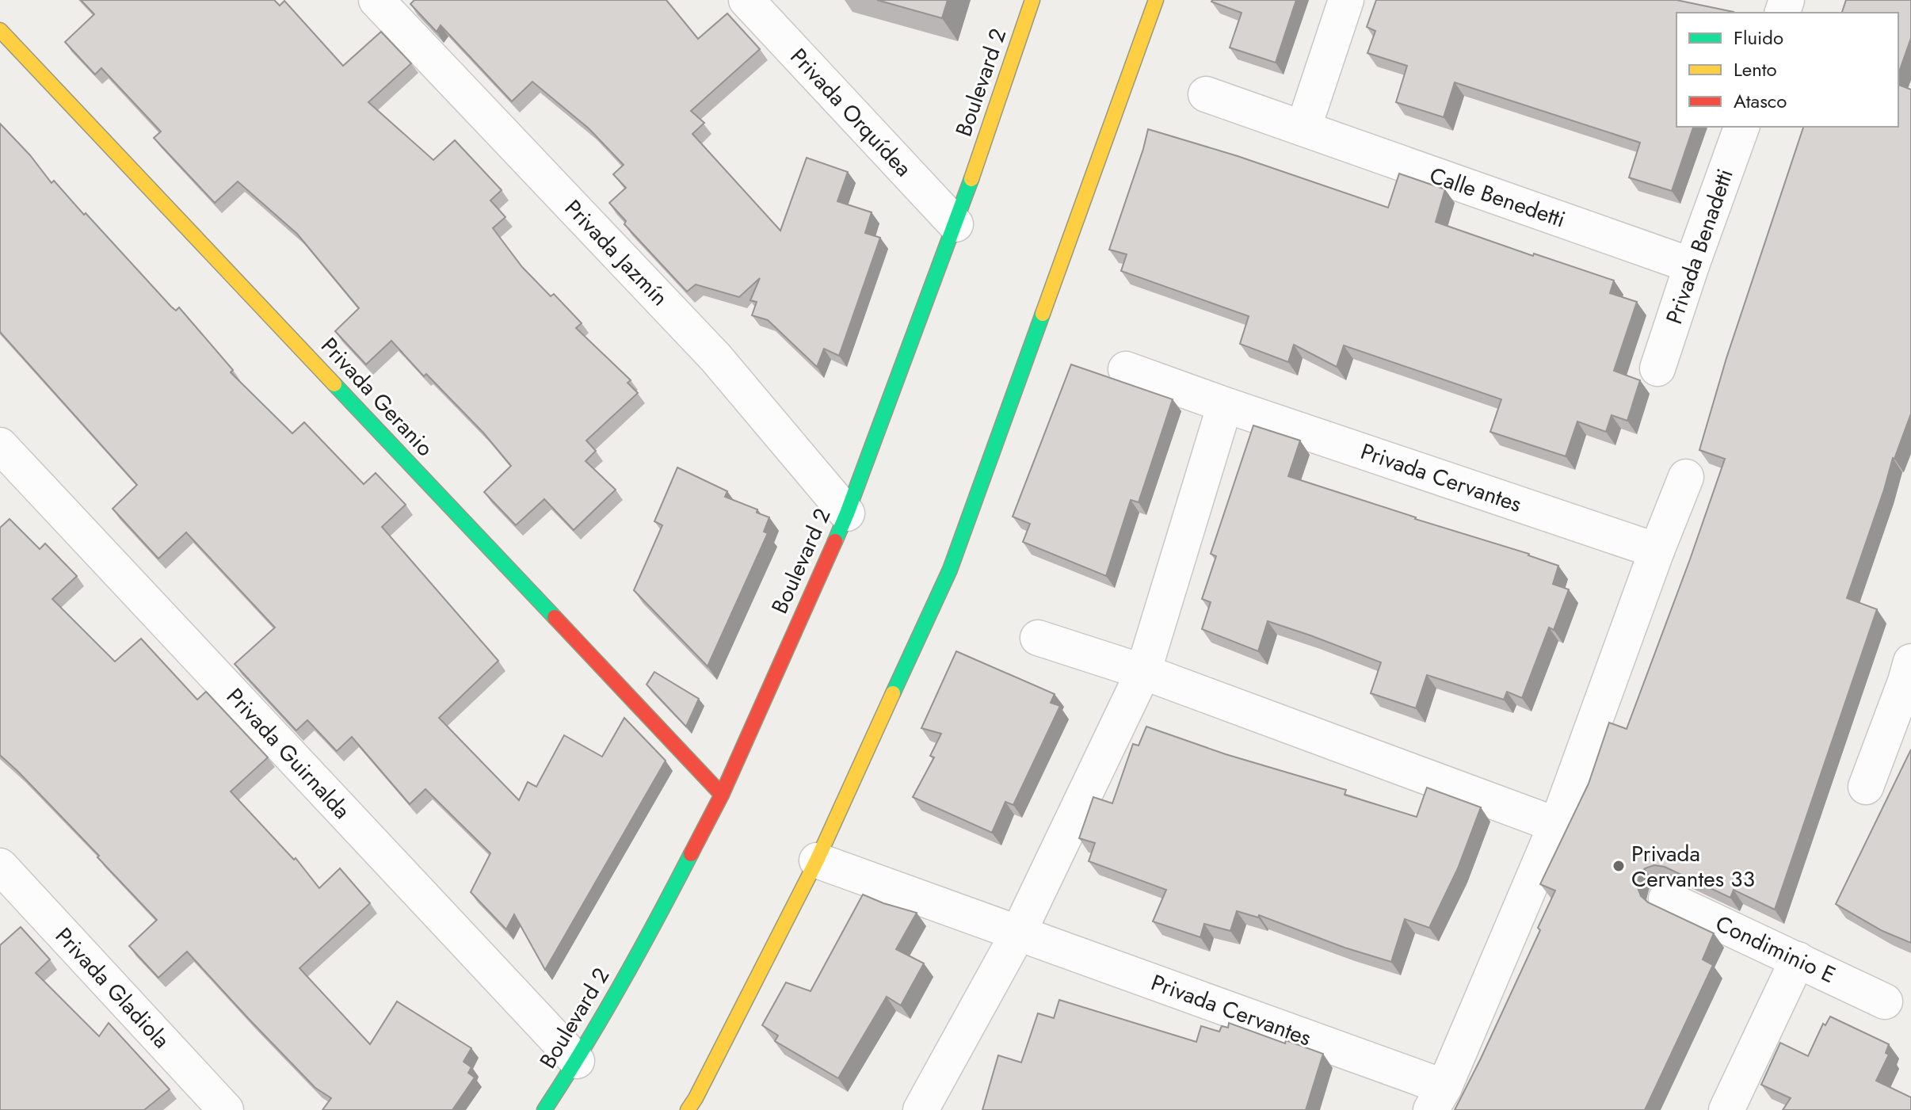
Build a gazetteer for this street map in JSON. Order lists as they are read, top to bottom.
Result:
{
  "streets": {
    "main road": ["Boulevard 2", "Privada Geranio"],
    "street": [
      "Privada Orquídea",
      "Calle Benedetti",
      "Privada Benadetti",
      "Privada Jazmín",
      "Privada Cervantes",
      "Privada Guirnalda",
      "Condiminio E",
      "Privada Gladiola"
    ]
  },
  "crossings": [
    ["Boulevard 2", "Privada Orquídea"],
    ["Boulevard 2", "Privada Jazmín"],
    ["Boulevard 2", "Privada Geranio"],
    ["Boulevard 2", "Privada Guirnalda"],
    ["Calle Benedetti", "Privada Benadetti"]
  ],
  "places": ["Privada Cervantes 33"],
  "legend": ["Fluido", "Lento", "Atasco"]
}
